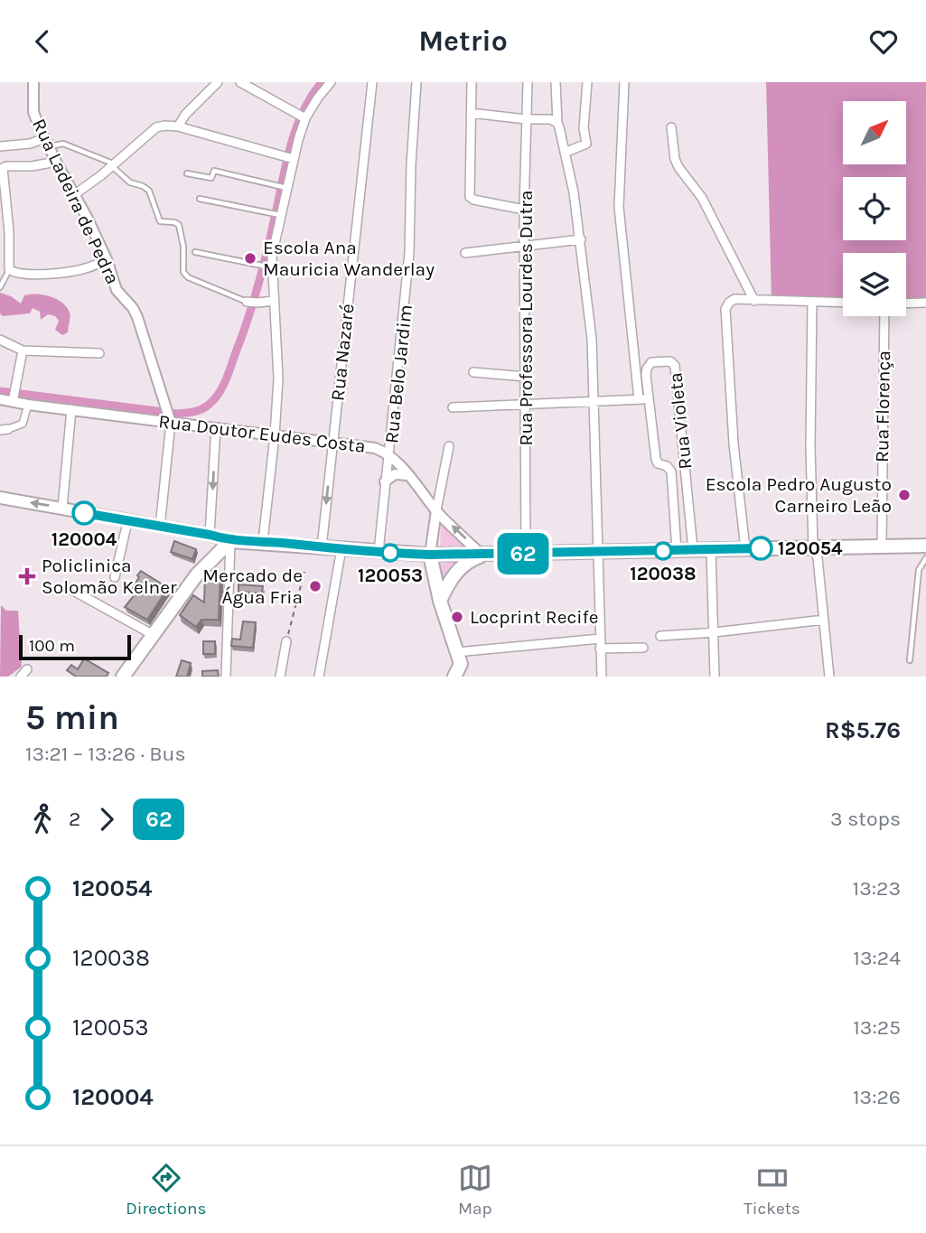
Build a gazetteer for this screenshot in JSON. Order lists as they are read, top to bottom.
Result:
{
  "streets": {
    "street": [
      "Rua Ladeira de Pedra",
      "Rua Professora Lourdes Dutra",
      "Rua Nazaré",
      "Rua Belo Jardim",
      "Rua Florença",
      "Rua Violeta",
      "Rua Doutor Eudes Costa"
    ]
  },
  "crossings": [
    ["Rua Ladeira de Pedra", "Rua Doutor Eudes Costa"],
    ["Rua Professora Lourdes Dutra", "Rua Violeta"],
    ["Rua Nazaré", "Rua Doutor Eudes Costa"],
    ["Rua Belo Jardim", "Rua Doutor Eudes Costa"]
  ],
  "places": {
    "other": [
      "Escola Ana Mauricia Wanderlay",
      "Escola Pedro Augusto Carneiro Leão",
      "120004",
      "120054",
      "120038",
      "120053",
      "Mercado de Água Fria",
      "Locprint Recife"
    ],
    "health": ["Policlinica Solomão Kelner"]
  },
  "lines": ["bus line 62"],
  "scale_bar": "100 m",
  "north": "top right",
  "page": {
    "header": "Metrio",
    "on_map": "62",
    "scale": "100 m",
    "heading": ["5 min", "13:21 – 13:26 · Bus", "R$5.76"],
    "legs": ["2", "62", "3 stops"],
    "list": [
      {
        "name": "120054",
        "value": "13:23"
      },
      {
        "name": "120038",
        "value": "13:24"
      },
      {
        "name": "120053",
        "value": "13:25"
      },
      {
        "name": "120004",
        "value": "13:26"
      }
    ],
    "tabs": ["Directions", "Map", "Tickets"]
  }
}
